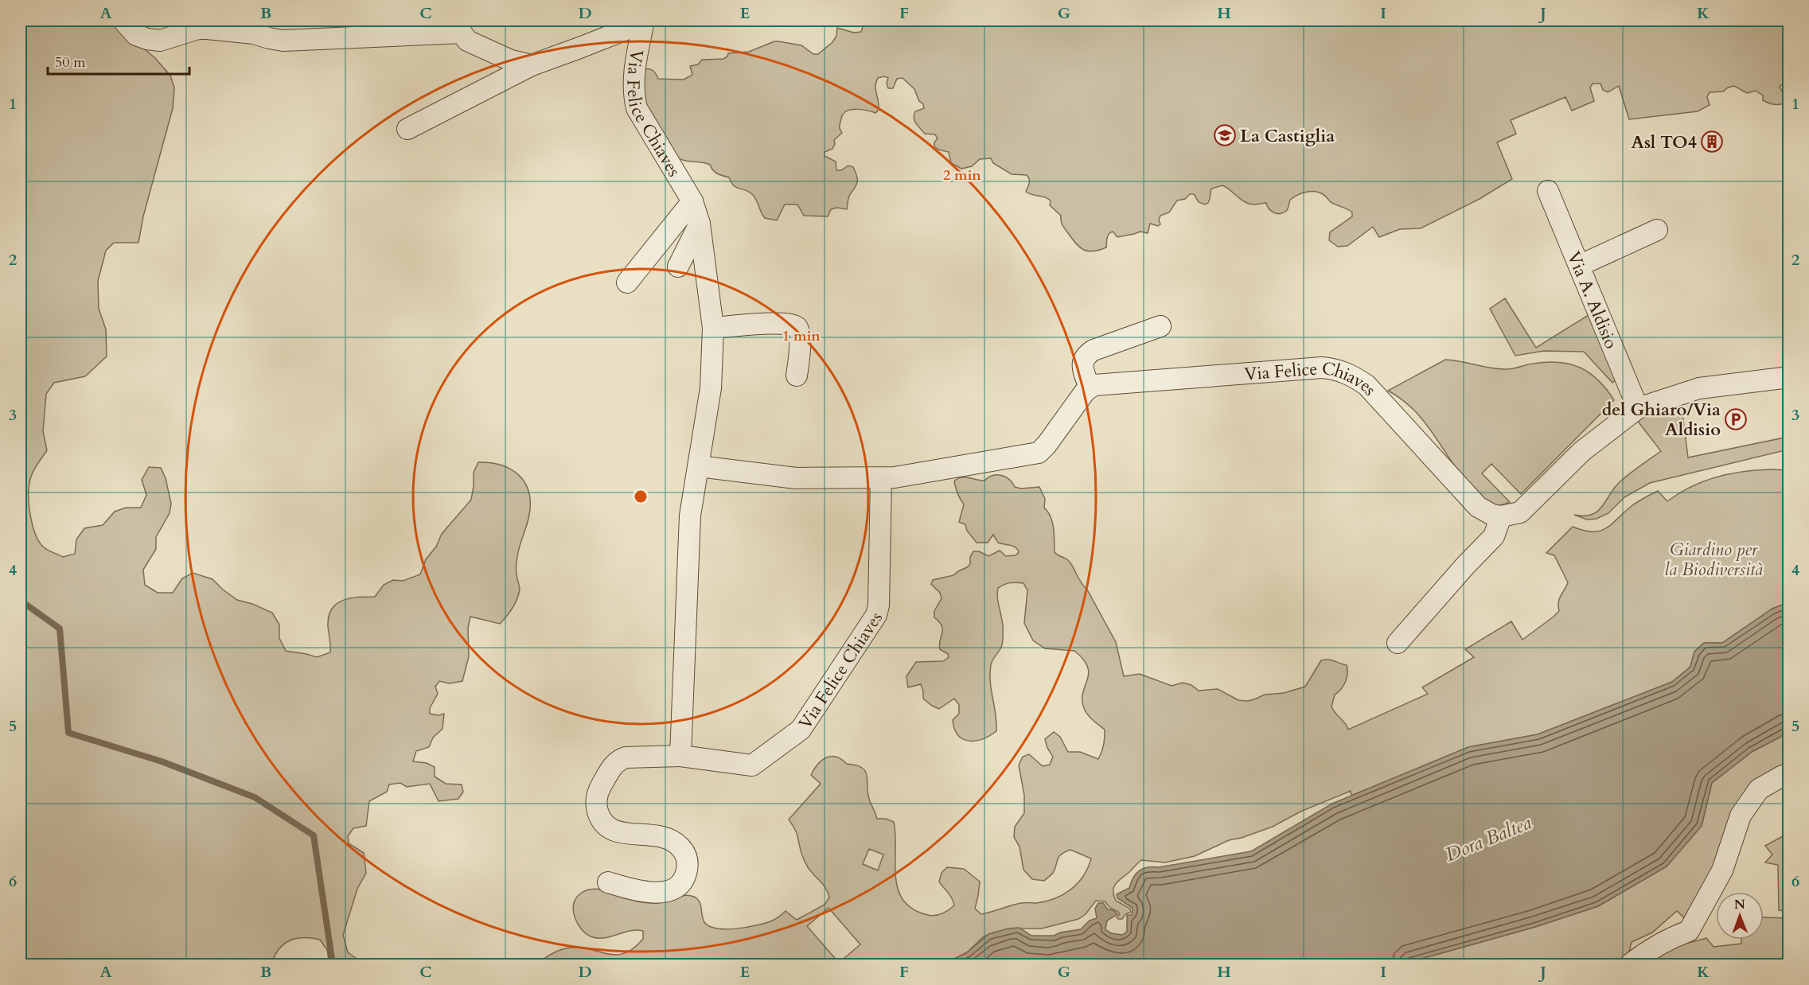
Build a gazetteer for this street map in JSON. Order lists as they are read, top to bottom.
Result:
{
  "streets": {
    "street": ["Via Felice Chiaves", "Via A. Aldisio"]
  },
  "water": ["Dora Baltea"],
  "parks": ["Giardino per la Biodiversità"],
  "places": {
    "school or university": ["La Castiglia"],
    "building": ["Asl TO4"],
    "parking": ["del Ghiaro/Via Aldisio"]
  },
  "scale_bar": "50 m",
  "north": "top",
  "grid": {
    "columns": [
      "A",
      "B",
      "C",
      "D",
      "E",
      "F",
      "G",
      "H",
      "I",
      "J",
      "K"
    ],
    "rows": [
      "1",
      "2",
      "3",
      "4",
      "5",
      "6"
    ]
  },
  "rings": ["2 min", "1 min"]
}
